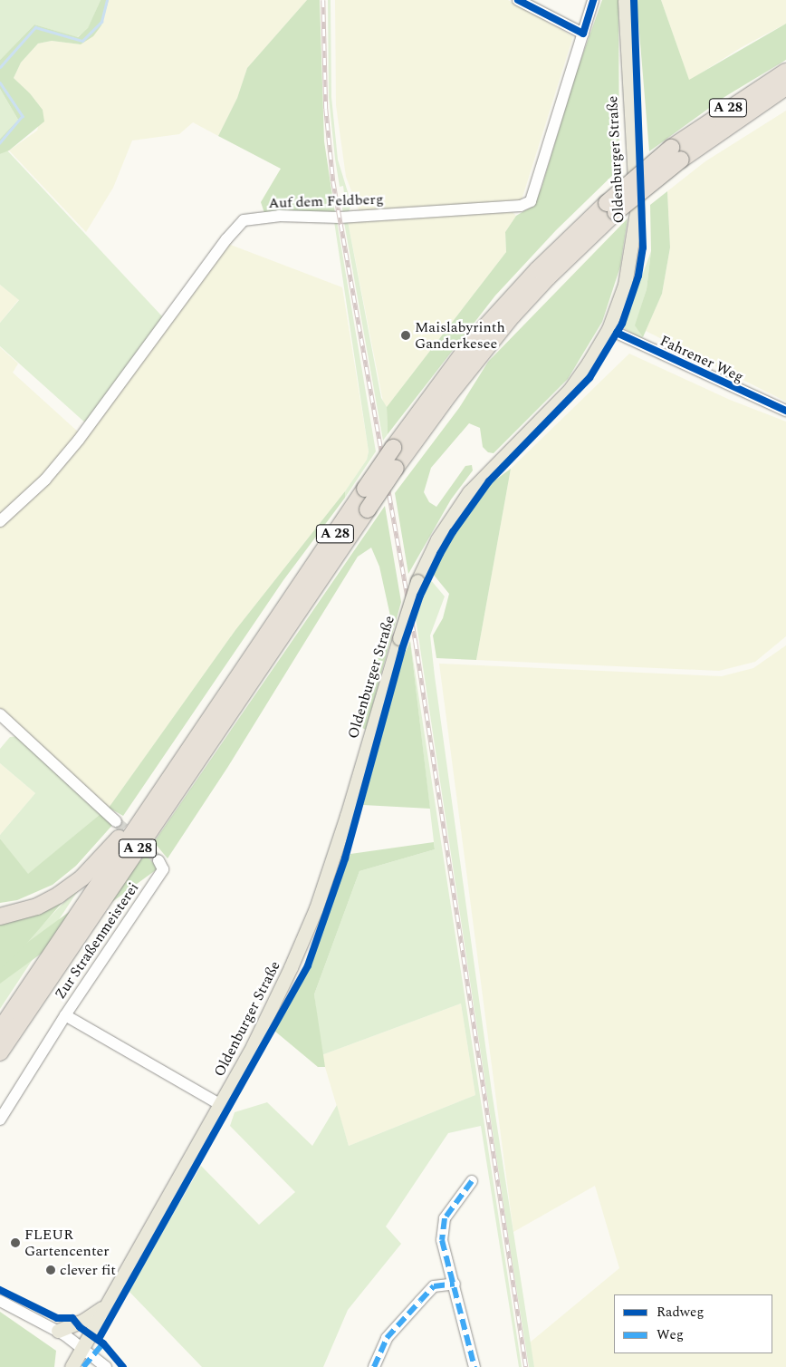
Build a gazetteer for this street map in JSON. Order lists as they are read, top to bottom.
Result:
{
  "streets": {
    "highway": ["A 28"],
    "main road": ["Oldenburger Straße"],
    "street": ["Auf dem Feldberg", "Fahrener Weg", "Zur Straßenmeisterei"]
  },
  "crossings": [
    ["Oldenburger Straße", "Fahrener Weg"],
    ["Oldenburger Straße", "Zur Straßenmeisterei"]
  ],
  "places": ["Maislabyrinth Ganderkesee", "FLEUR Gartencenter", "clever fit"],
  "legend": ["Radweg", "Weg"]
}
